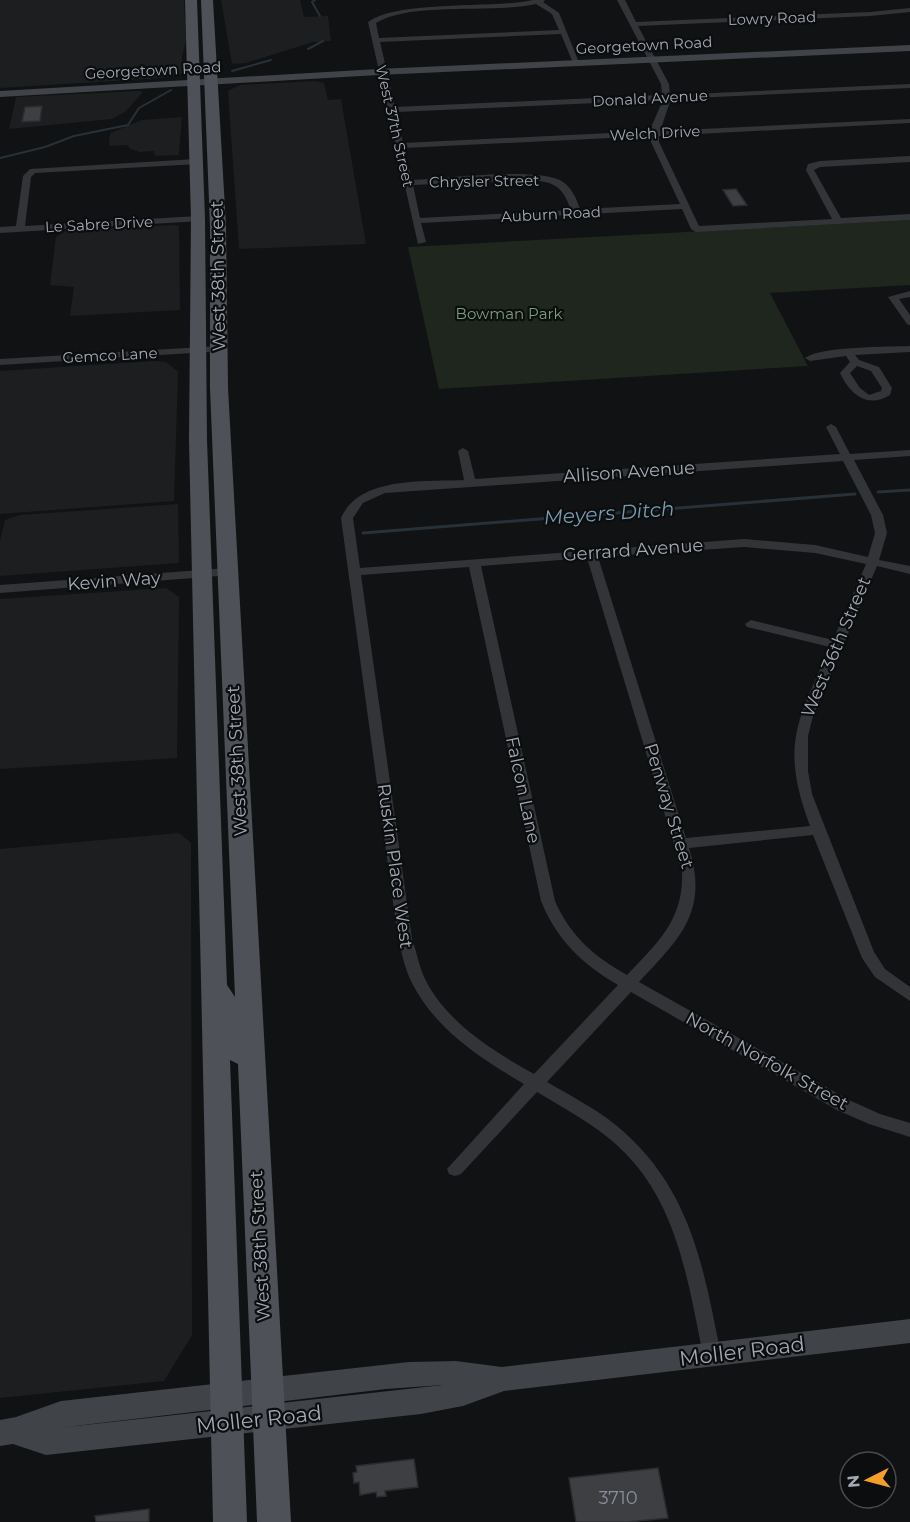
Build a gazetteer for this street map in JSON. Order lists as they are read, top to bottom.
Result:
{
  "streets": {
    "main road": ["Georgetown Road", "West 38th Street", "Moller Road"],
    "street": [
      "Lowry Road",
      "Donald Avenue",
      "West 37th Street",
      "Welch Drive",
      "Chrysler Street",
      "Auburn Road",
      "Le Sabre Drive",
      "Gemco Lane",
      "Allison Avenue",
      "Gerrard Avenue",
      "Kevin Way",
      "West 36th Street",
      "Falcon Lane",
      "Penway Street",
      "Ruskin Place West",
      "North Norfolk Street"
    ]
  },
  "crossings": [
    ["Georgetown Road", "West 37th Street"],
    ["Georgetown Road", "West 38th Street"],
    ["Donald Avenue", "West 37th Street"],
    ["West 37th Street", "Welch Drive"],
    ["West 37th Street", "Chrysler Street"],
    ["West 37th Street", "Auburn Road"],
    ["Chrysler Street", "Auburn Road"],
    ["Le Sabre Drive", "West 38th Street"],
    ["West 38th Street", "Gemco Lane"],
    ["West 38th Street", "Kevin Way"],
    ["West 38th Street", "Moller Road"],
    ["Allison Avenue", "West 36th Street"],
    ["Allison Avenue", "Ruskin Place West"],
    ["Gerrard Avenue", "West 36th Street"],
    ["Gerrard Avenue", "Falcon Lane"],
    ["Gerrard Avenue", "Penway Street"],
    ["Gerrard Avenue", "Ruskin Place West"],
    ["Falcon Lane", "Penway Street"],
    ["Falcon Lane", "North Norfolk Street"],
    ["Penway Street", "Ruskin Place West"],
    ["Penway Street", "North Norfolk Street"],
    ["Ruskin Place West", "Moller Road"]
  ],
  "water": ["Meyers Ditch"],
  "parks": ["Bowman Park"],
  "house_numbers": ["3710"],
  "north": "left"
}
